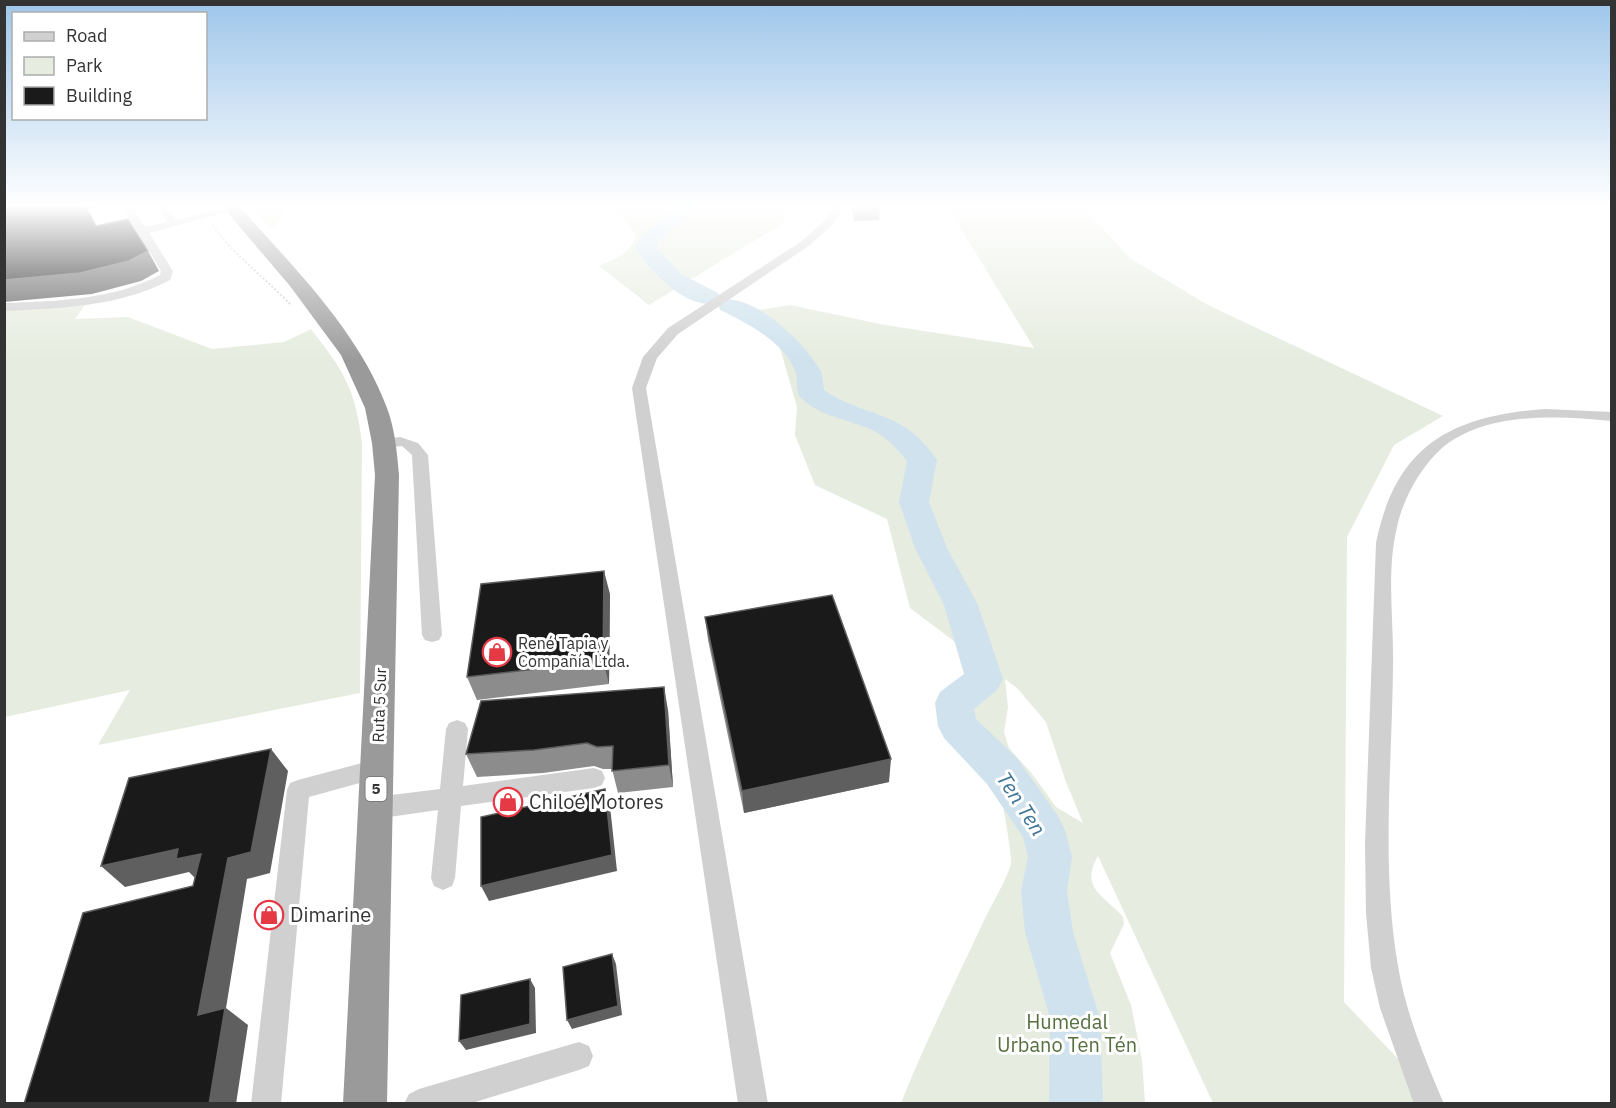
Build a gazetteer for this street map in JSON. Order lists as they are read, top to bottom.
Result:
{
  "streets": {
    "highway": ["Ruta 5 Sur", "5"]
  },
  "water": ["Ten Ten"],
  "parks": ["Humedal Urbano Ten Tén"],
  "places": {
    "shop": ["René Tapia y Compañía Ltda.", "Chiloé Motores", "Dimarine"]
  },
  "legend": ["Road", "Park", "Building"]
}
